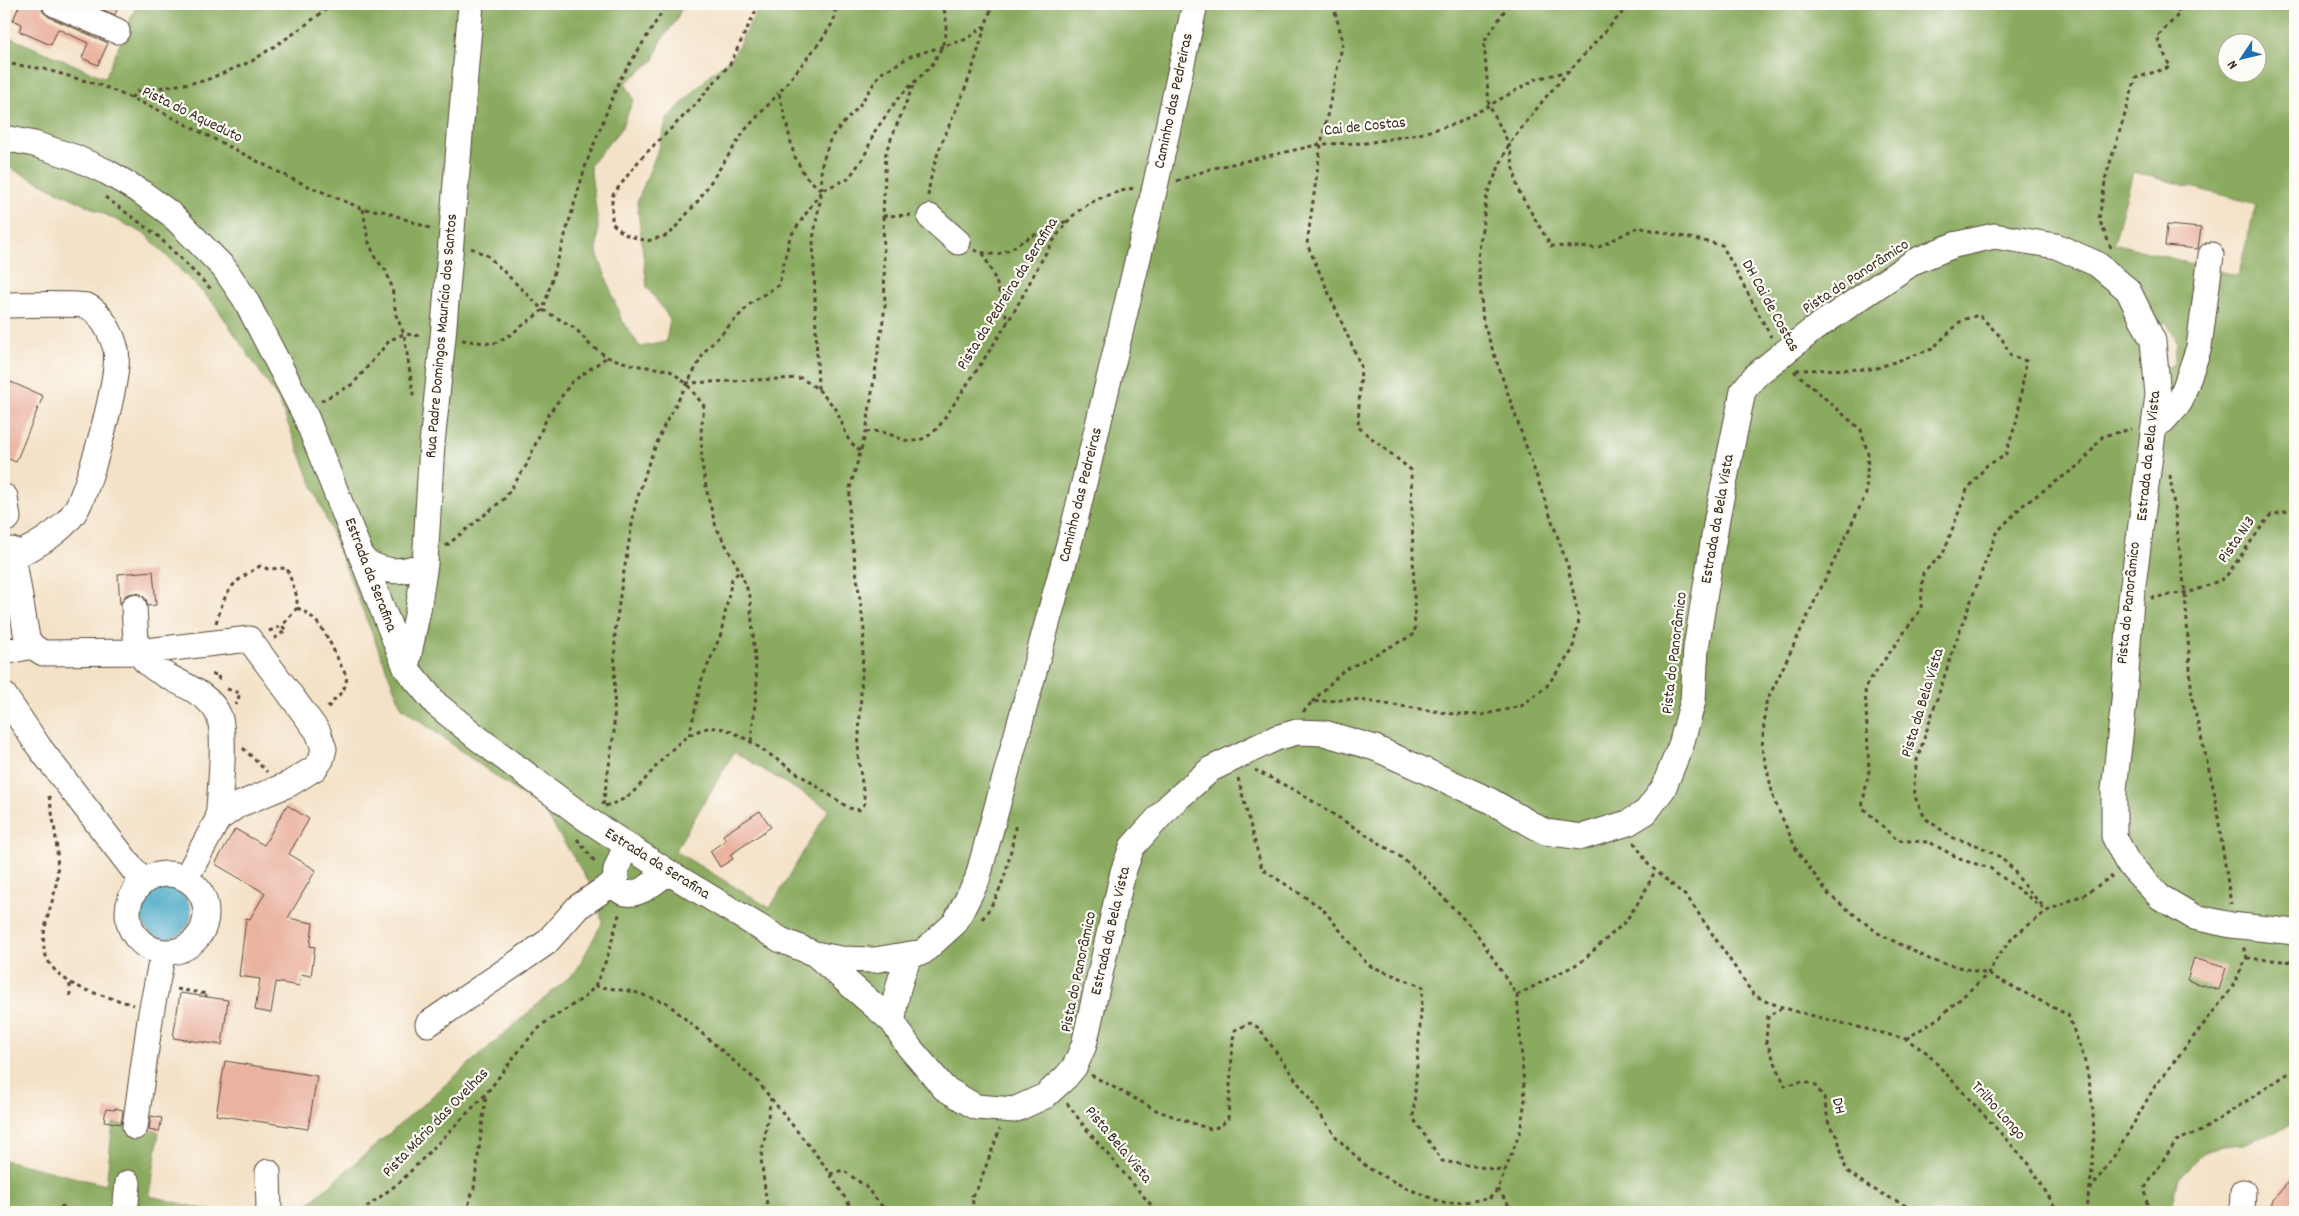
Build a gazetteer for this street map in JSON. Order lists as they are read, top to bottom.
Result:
{
  "streets": {
    "street": [
      "Caminho das Pedreiras",
      "Rua Padre Domingos Maurício dos Santos",
      "Estrada da Bela Vista",
      "Estrada da Serafina"
    ],
    "path": [
      "Pista do Aqueduto",
      "Cai de Costas",
      "Pista da Pedreira da Serafina",
      "DH Cai de Costas",
      "Pista N13",
      "Pista da Bela Vista",
      "DH",
      "Trilho Longo",
      "Pista Mário das Ovelhas",
      "Pista Bela Vista"
    ]
  },
  "crossings": [
    ["Caminho das Pedreiras", "Cai de Costas"],
    ["Caminho das Pedreiras", "Pista da Pedreira da Serafina"],
    ["Caminho das Pedreiras", "Estrada da Bela Vista"],
    ["Caminho das Pedreiras", "Estrada da Serafina"],
    ["Pista do Aqueduto", "Rua Padre Domingos Maurício dos Santos"],
    ["Cai de Costas", "Pista da Pedreira da Serafina"],
    ["DH Cai de Costas", "Estrada da Bela Vista"],
    ["DH Cai de Costas", "Pista da Bela Vista"],
    ["Rua Padre Domingos Maurício dos Santos", "Estrada da Serafina"],
    ["Estrada da Bela Vista", "Estrada da Serafina"],
    ["Estrada da Bela Vista", "Pista da Bela Vista"]
  ],
  "north": "bottom left"
}
